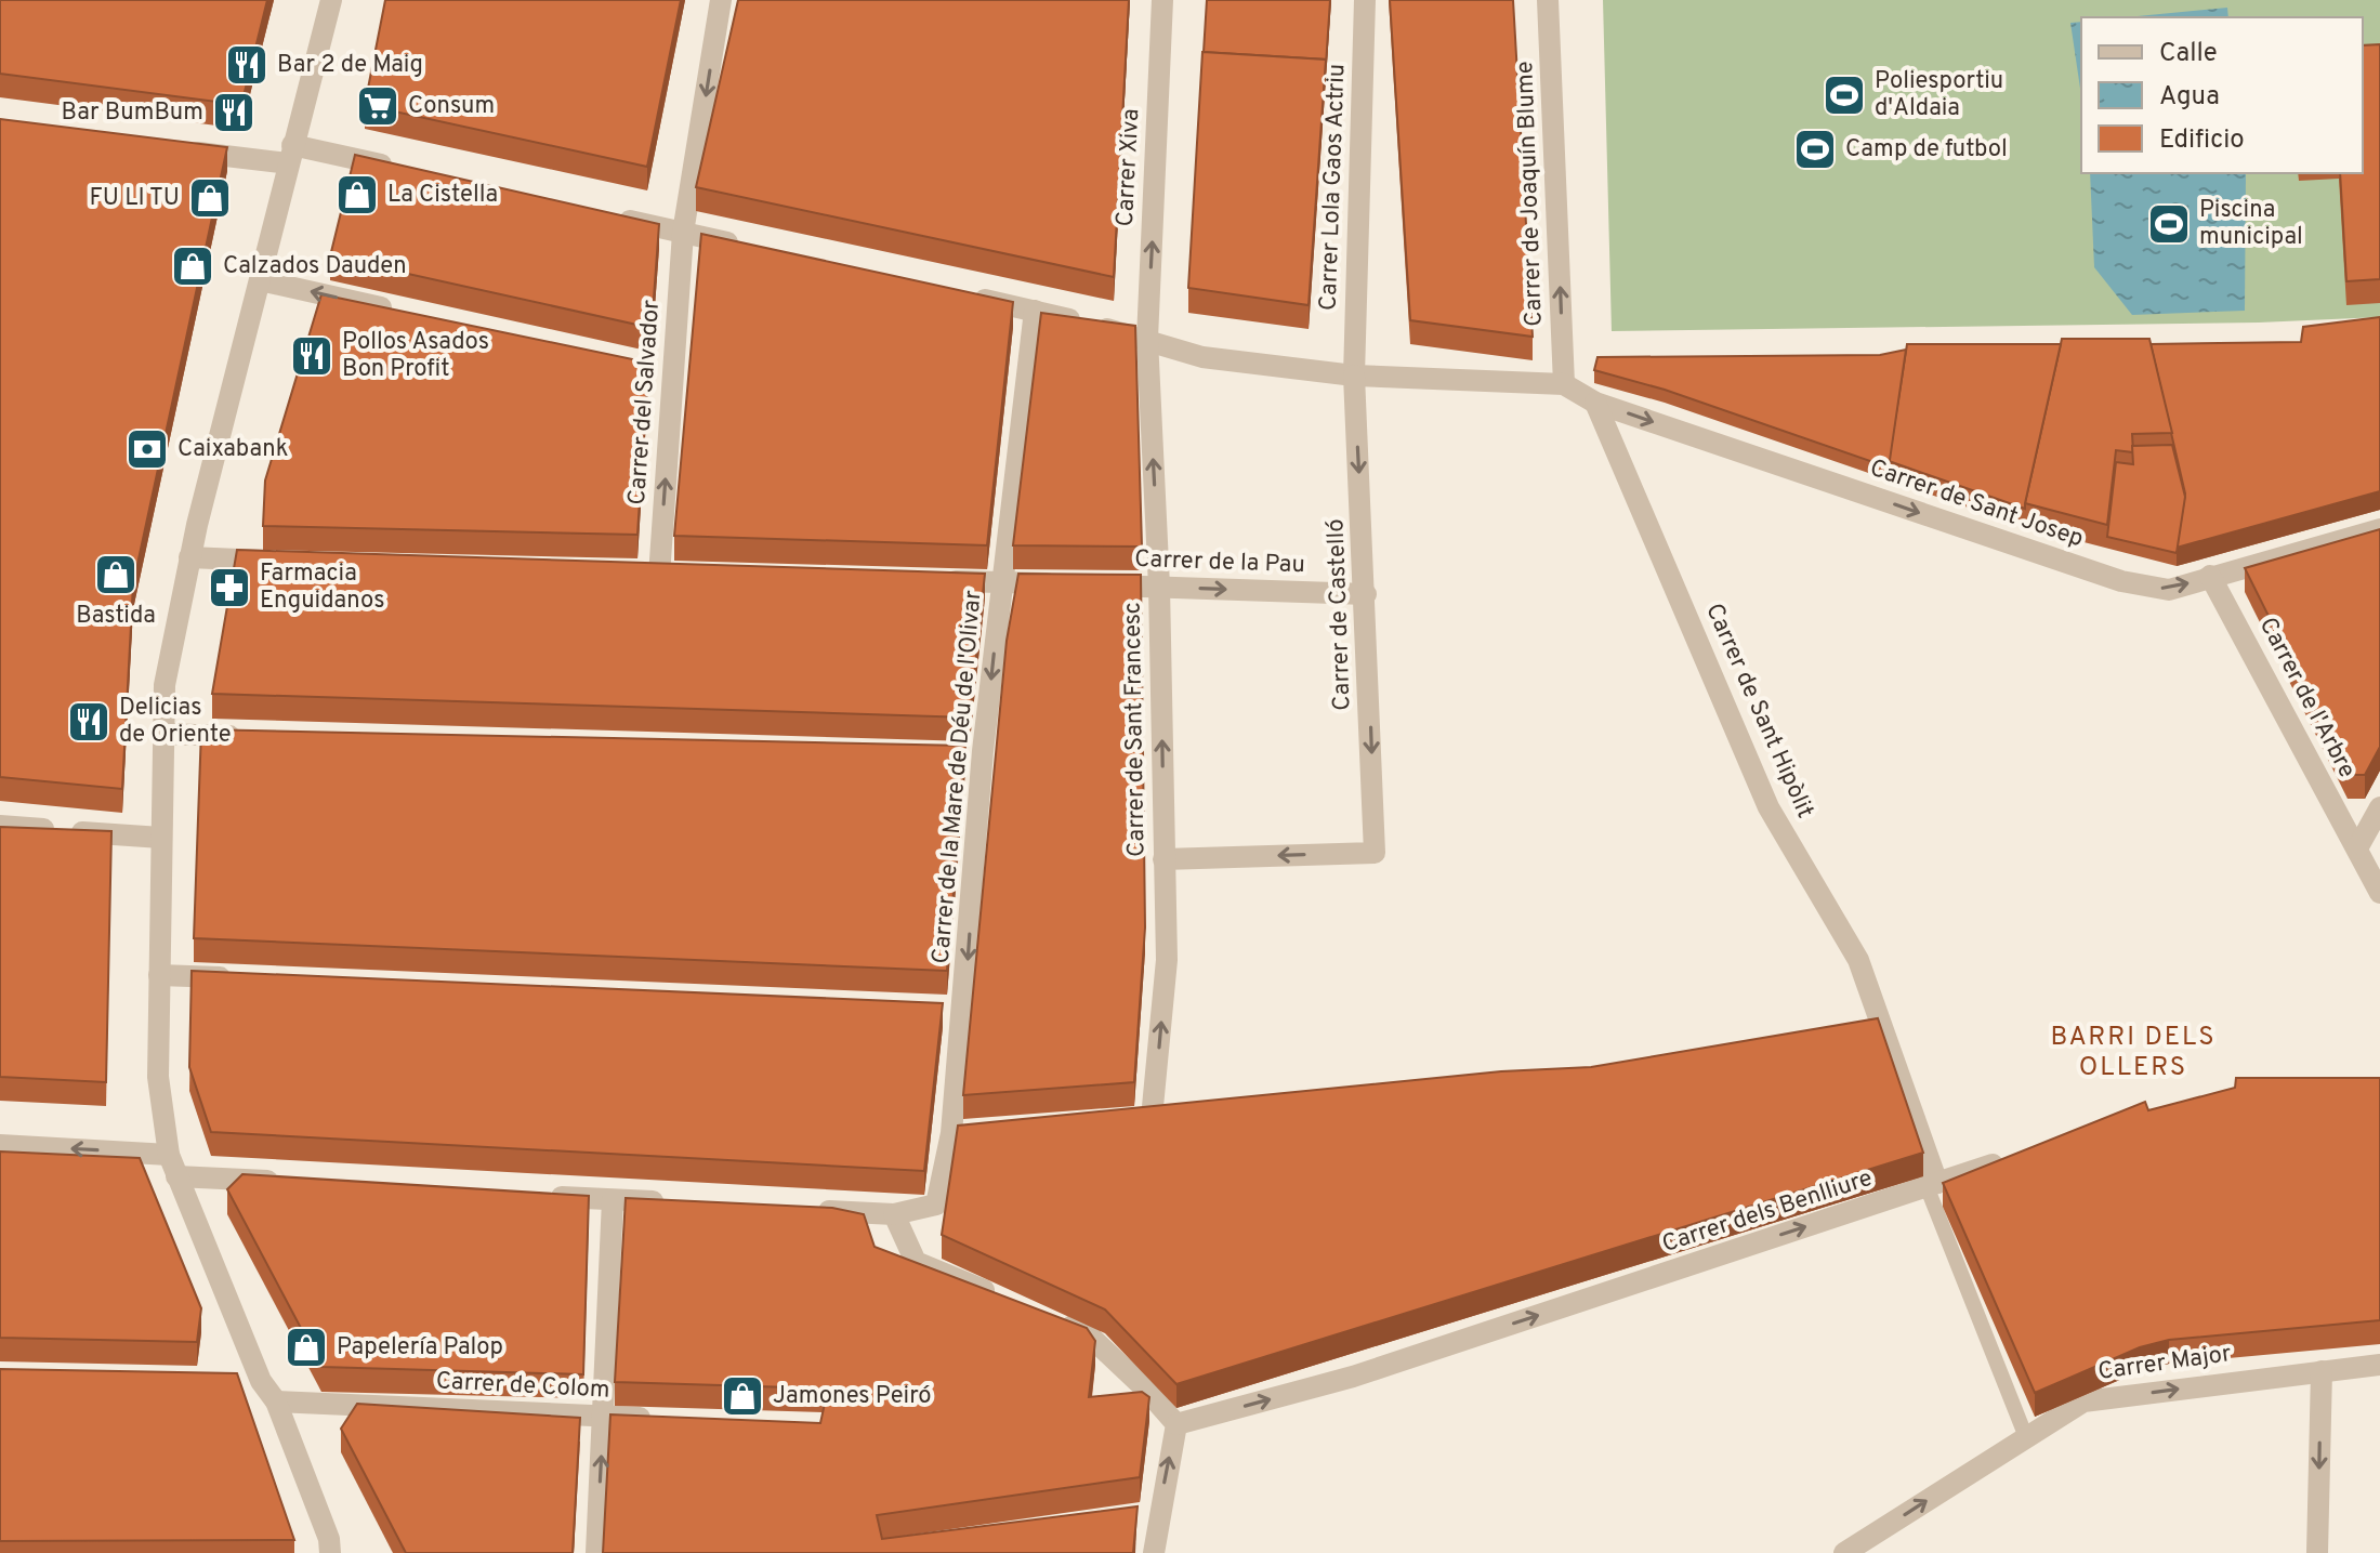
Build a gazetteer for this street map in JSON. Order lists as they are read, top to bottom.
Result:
{
  "streets": {
    "street": [
      "Carrer Xiva",
      "Carrer Lola Gaos Actriu",
      "Carrer de Joaquín Blume",
      "Carrer del Salvador",
      "Carrer de Sant Josep",
      "Carrer de la Pau",
      "Carrer de Castelló",
      "Carrer de l'Arbre",
      "Carrer de Sant Hipòlit",
      "Carrer de Sant Francesc",
      "Carrer de la Mare de Déu de l'Olivar",
      "Carrer dels Benlliure",
      "Carrer Major",
      "Carrer de Colom"
    ]
  },
  "crossings": [
    ["Carrer Xiva", "Carrer de Sant Francesc"],
    ["Carrer Lola Gaos Actriu", "Carrer de Castelló"],
    ["Carrer de Joaquín Blume", "Carrer de Sant Josep"],
    ["Carrer de Sant Josep", "Carrer de l'Arbre"],
    ["Carrer de Sant Josep", "Carrer de Sant Hipòlit"],
    ["Carrer de la Pau", "Carrer de Castelló"],
    ["Carrer de la Pau", "Carrer de Sant Francesc"],
    ["Carrer de Castelló", "Carrer de Sant Francesc"],
    ["Carrer de Sant Hipòlit", "Carrer dels Benlliure"],
    ["Carrer de Sant Hipòlit", "Carrer Major"]
  ],
  "one_way": [
    "Carrer Xiva",
    "Carrer de Joaquín Blume",
    "Carrer de Sant Josep",
    "Carrer de la Pau",
    "Carrer de Sant Francesc",
    "Carrer de la Mare de Déu de l'Olivar",
    "Carrer dels Benlliure",
    "Carrer Major"
  ],
  "districts": ["BARRI DELS OLLERS"],
  "places": {
    "restaurant": [
      "Bar 2 de Maig",
      "Bar BumBum",
      "Pollos Asados Bon Profit",
      "Delicias de Oriente"
    ],
    "sports": ["Poliesportiu d'Aldaia", "Camp de futbol", "Piscina municipal"],
    "supermarket": ["Consum"],
    "shop": [
      "La Cistella",
      "FU LI TU",
      "Calzados Dauden",
      "Bastida",
      "Papelería Palop",
      "Jamones Peiró"
    ],
    "bank": ["Caixabank"],
    "pharmacy": ["Farmacia Enguidanos"]
  },
  "legend": ["Calle", "Agua", "Edificio"]
}
